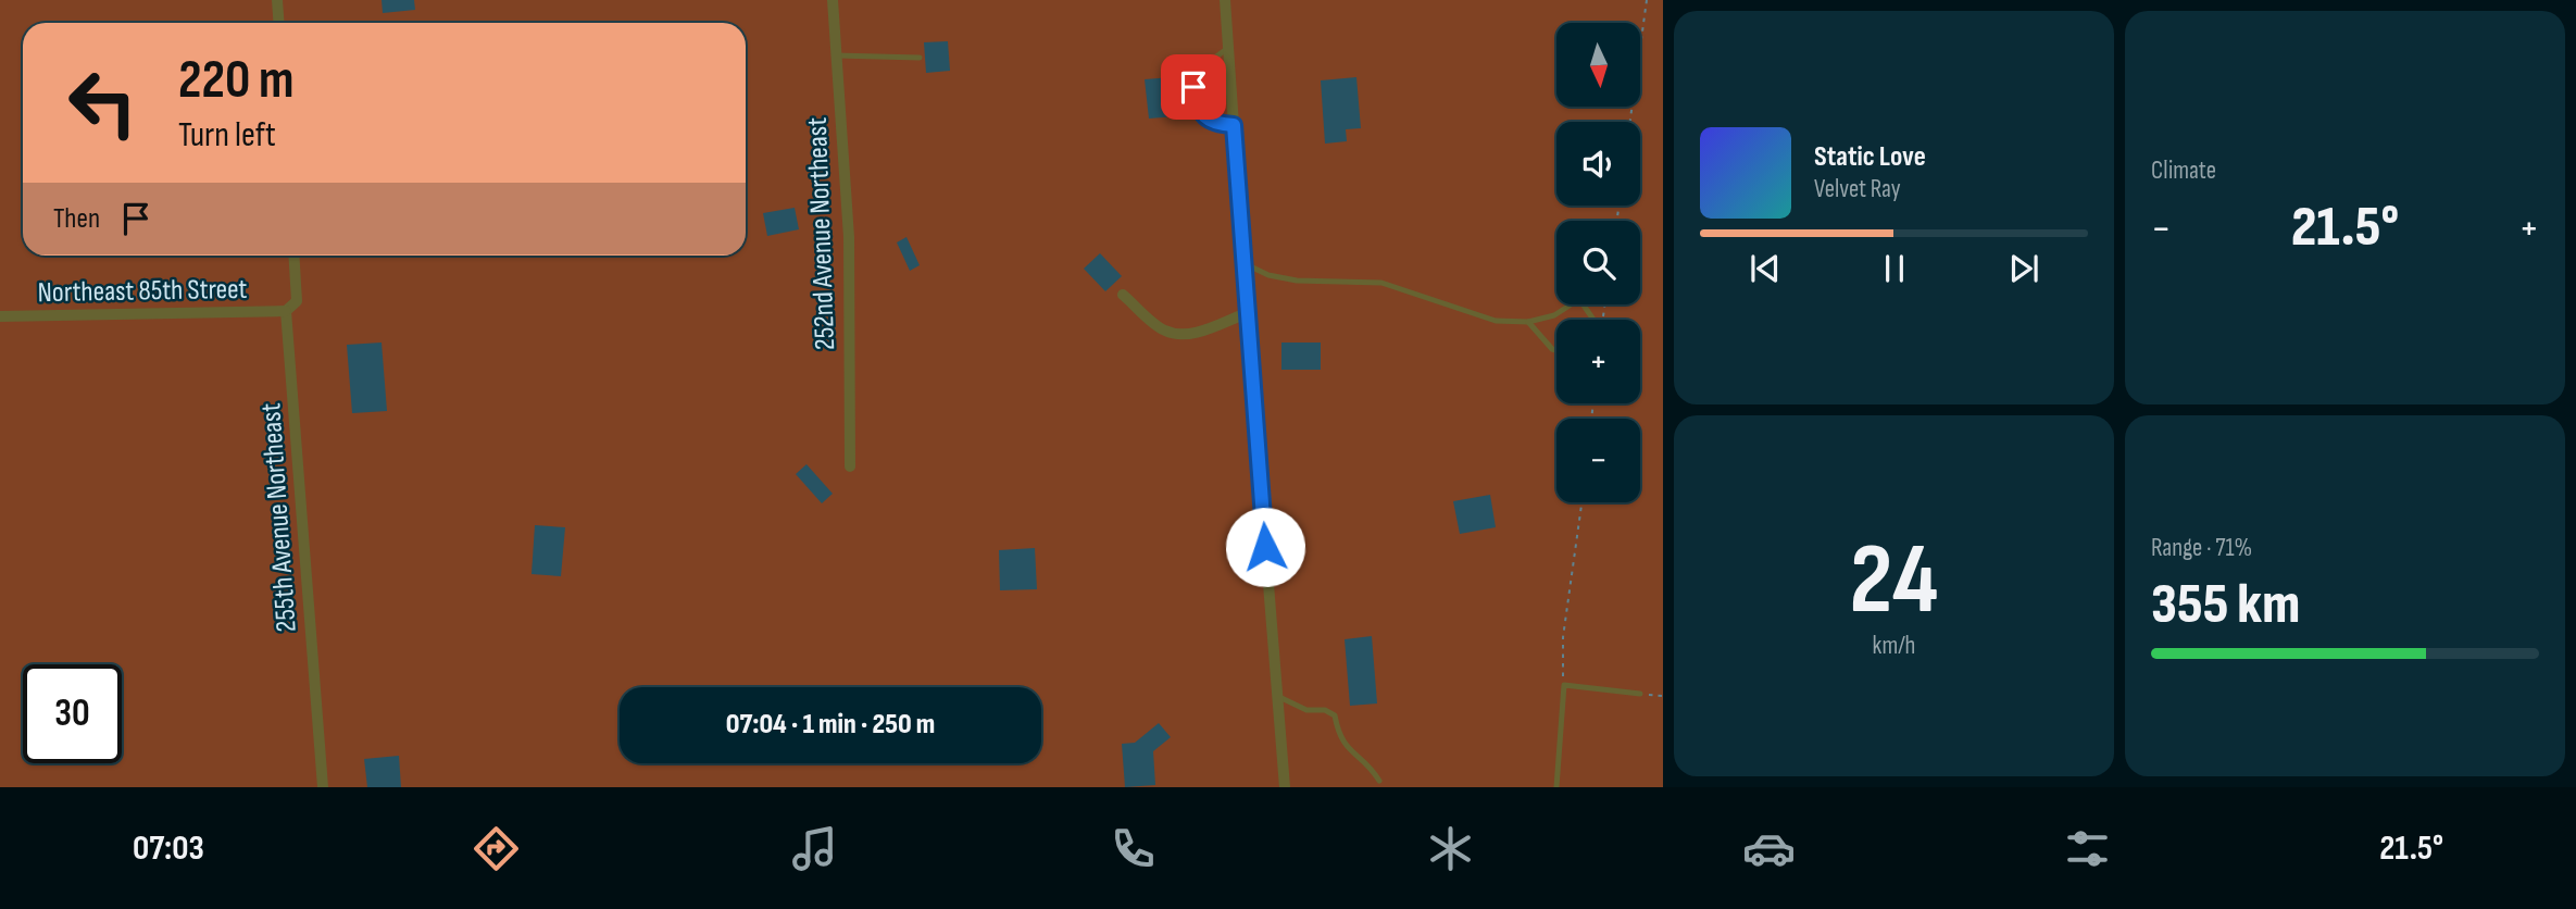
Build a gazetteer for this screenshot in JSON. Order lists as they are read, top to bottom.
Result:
{
  "streets": {
    "street": ["252nd Avenue Northeast", "Northeast 85th Street", "255th Avenue Northeast"]
  },
  "crossings": [
    ["Northeast 85th Street", "255th Avenue Northeast"]
  ],
  "north": "bottom",
  "page": {
    "tile": [
      "Climate",
      ["24", "km/h"],
      ["Range · 71%", "355 km"]
    ],
    "map_buttons": ["+", "−"],
    "turn": ["220 m", "Turn left"],
    "song": ["Static Love", "Velvet Ray"],
    "then": "Then",
    "heat": ["−", "21.5°", "+"],
    "limit": "30",
    "trip": "07:04 · 1 min · 250 m",
    "tabs": ["07:03", "21.5°"]
  }
}
